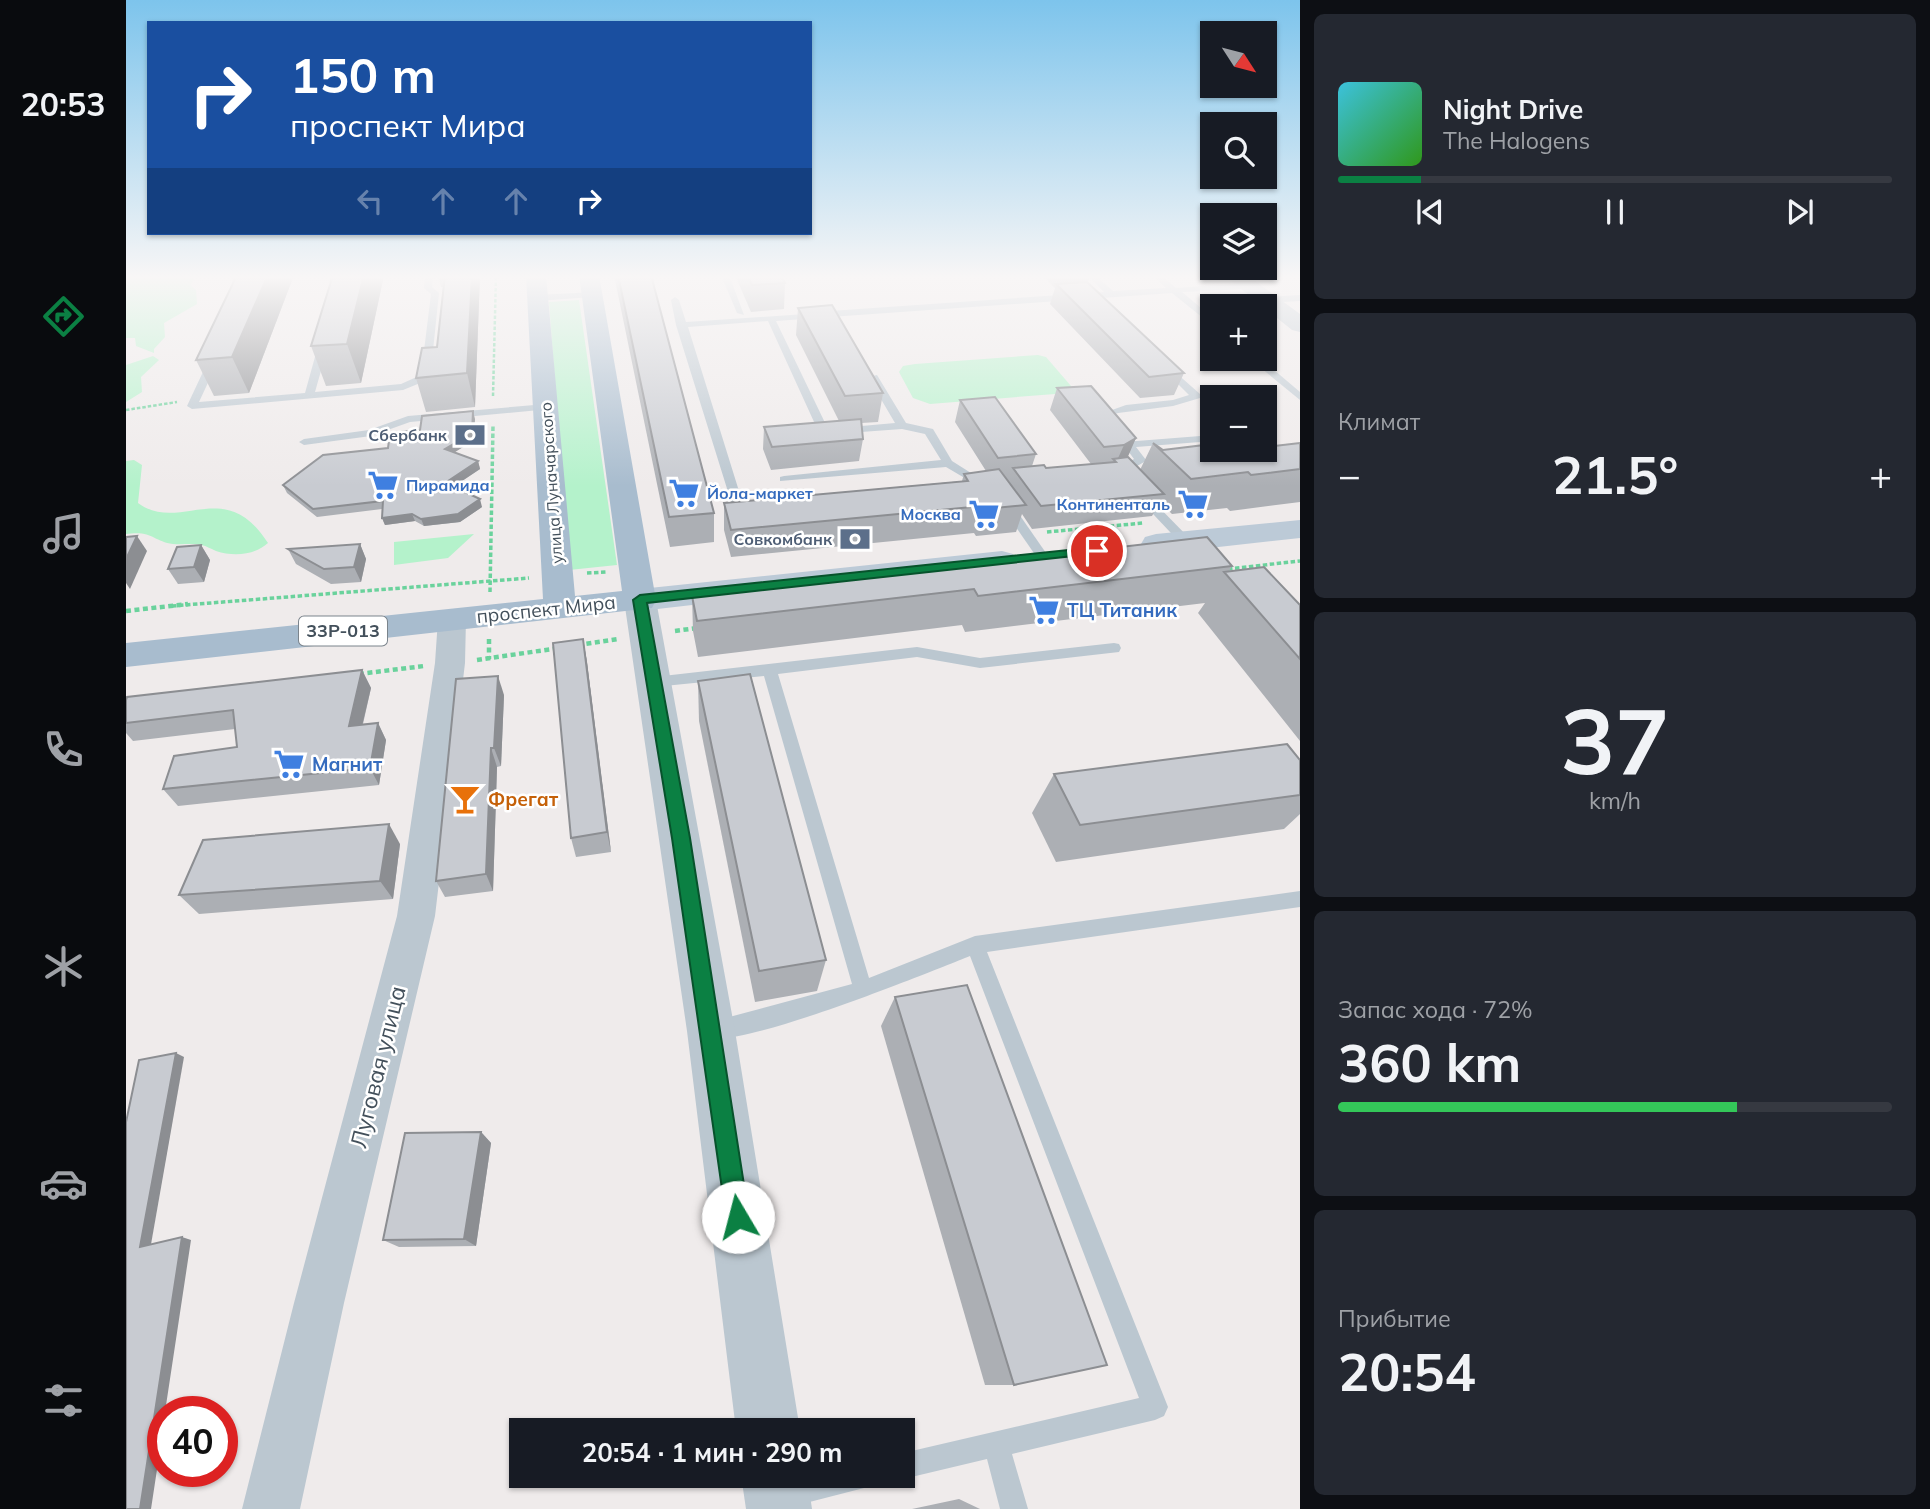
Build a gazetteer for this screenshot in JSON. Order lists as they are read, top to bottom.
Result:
{
  "streets": {
    "main road": ["улица Луначарского", "проспект Мира", "33Р-013"],
    "street": ["Луговая улица"]
  },
  "crossings": [
    ["улица Луначарского", "проспект Мира"],
    ["проспект Мира", "Луговая улица"]
  ],
  "places": {
    "bank": ["Сбербанк", "Совкомбанк"],
    "supermarket": [
      "Пирамида",
      "Йола-маркет",
      "Континенталь",
      "Москва",
      "ТЦ Титаник",
      "Магнит"
    ],
    "bar": ["Фрегат"]
  },
  "north": "bottom right",
  "page": {
    "tabs": "20:53",
    "map_buttons": ["+", "−"],
    "turn": ["150 m", "проспект Мира"],
    "song": ["Night Drive", "The Halogens"],
    "tile": [
      "Климат",
      ["37", "km/h"],
      ["Запас хода · 72%", "360 km"],
      ["Прибытие", "20:54"]
    ],
    "heat": ["−", "21.5°", "+"],
    "limit": "40",
    "trip": "20:54 · 1 мин · 290 m"
  }
}
